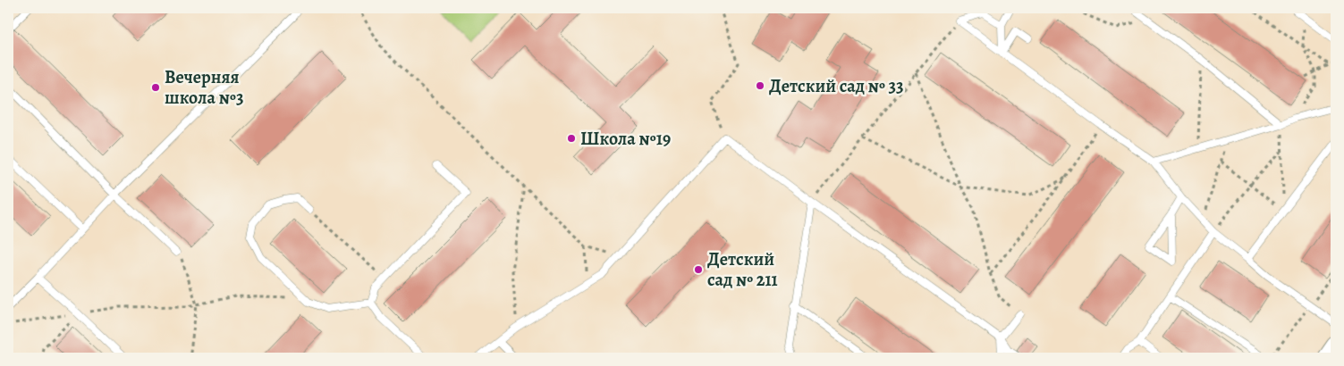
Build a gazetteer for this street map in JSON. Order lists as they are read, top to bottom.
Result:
{
  "places": [
    "Детский сад № 33",
    "Вечерняя школа №3",
    "Школа №19",
    "Детский сад № 211"
  ]
}
